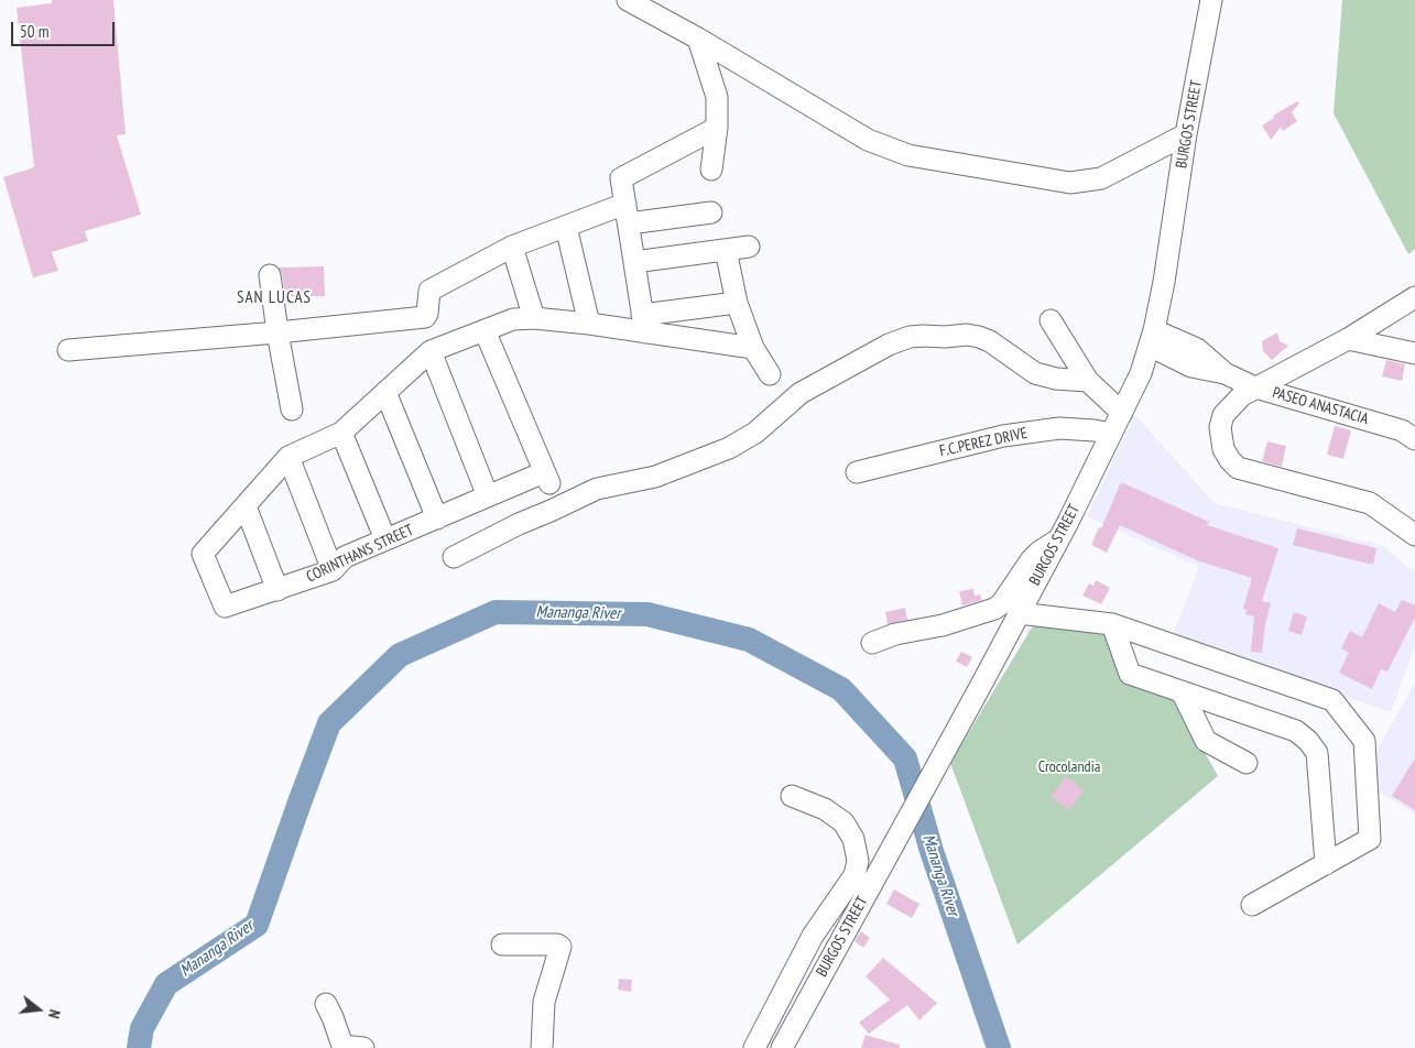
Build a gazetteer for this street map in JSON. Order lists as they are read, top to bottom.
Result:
{
  "streets": {
    "street": [
      "BURGOS STREET",
      "PASEO ANASTACIA",
      "F.C.PEREZ DRIVE",
      "CORINTHANS STREET"
    ]
  },
  "crossings": [
    ["BURGOS STREET", "PASEO ANASTACIA"],
    ["BURGOS STREET", "F.C.PEREZ DRIVE"]
  ],
  "districts": ["SAN LUCAS"],
  "water": ["Mananga River"],
  "parks": ["Crocolandia"],
  "scale_bar": "50 m",
  "north": "right"
}
